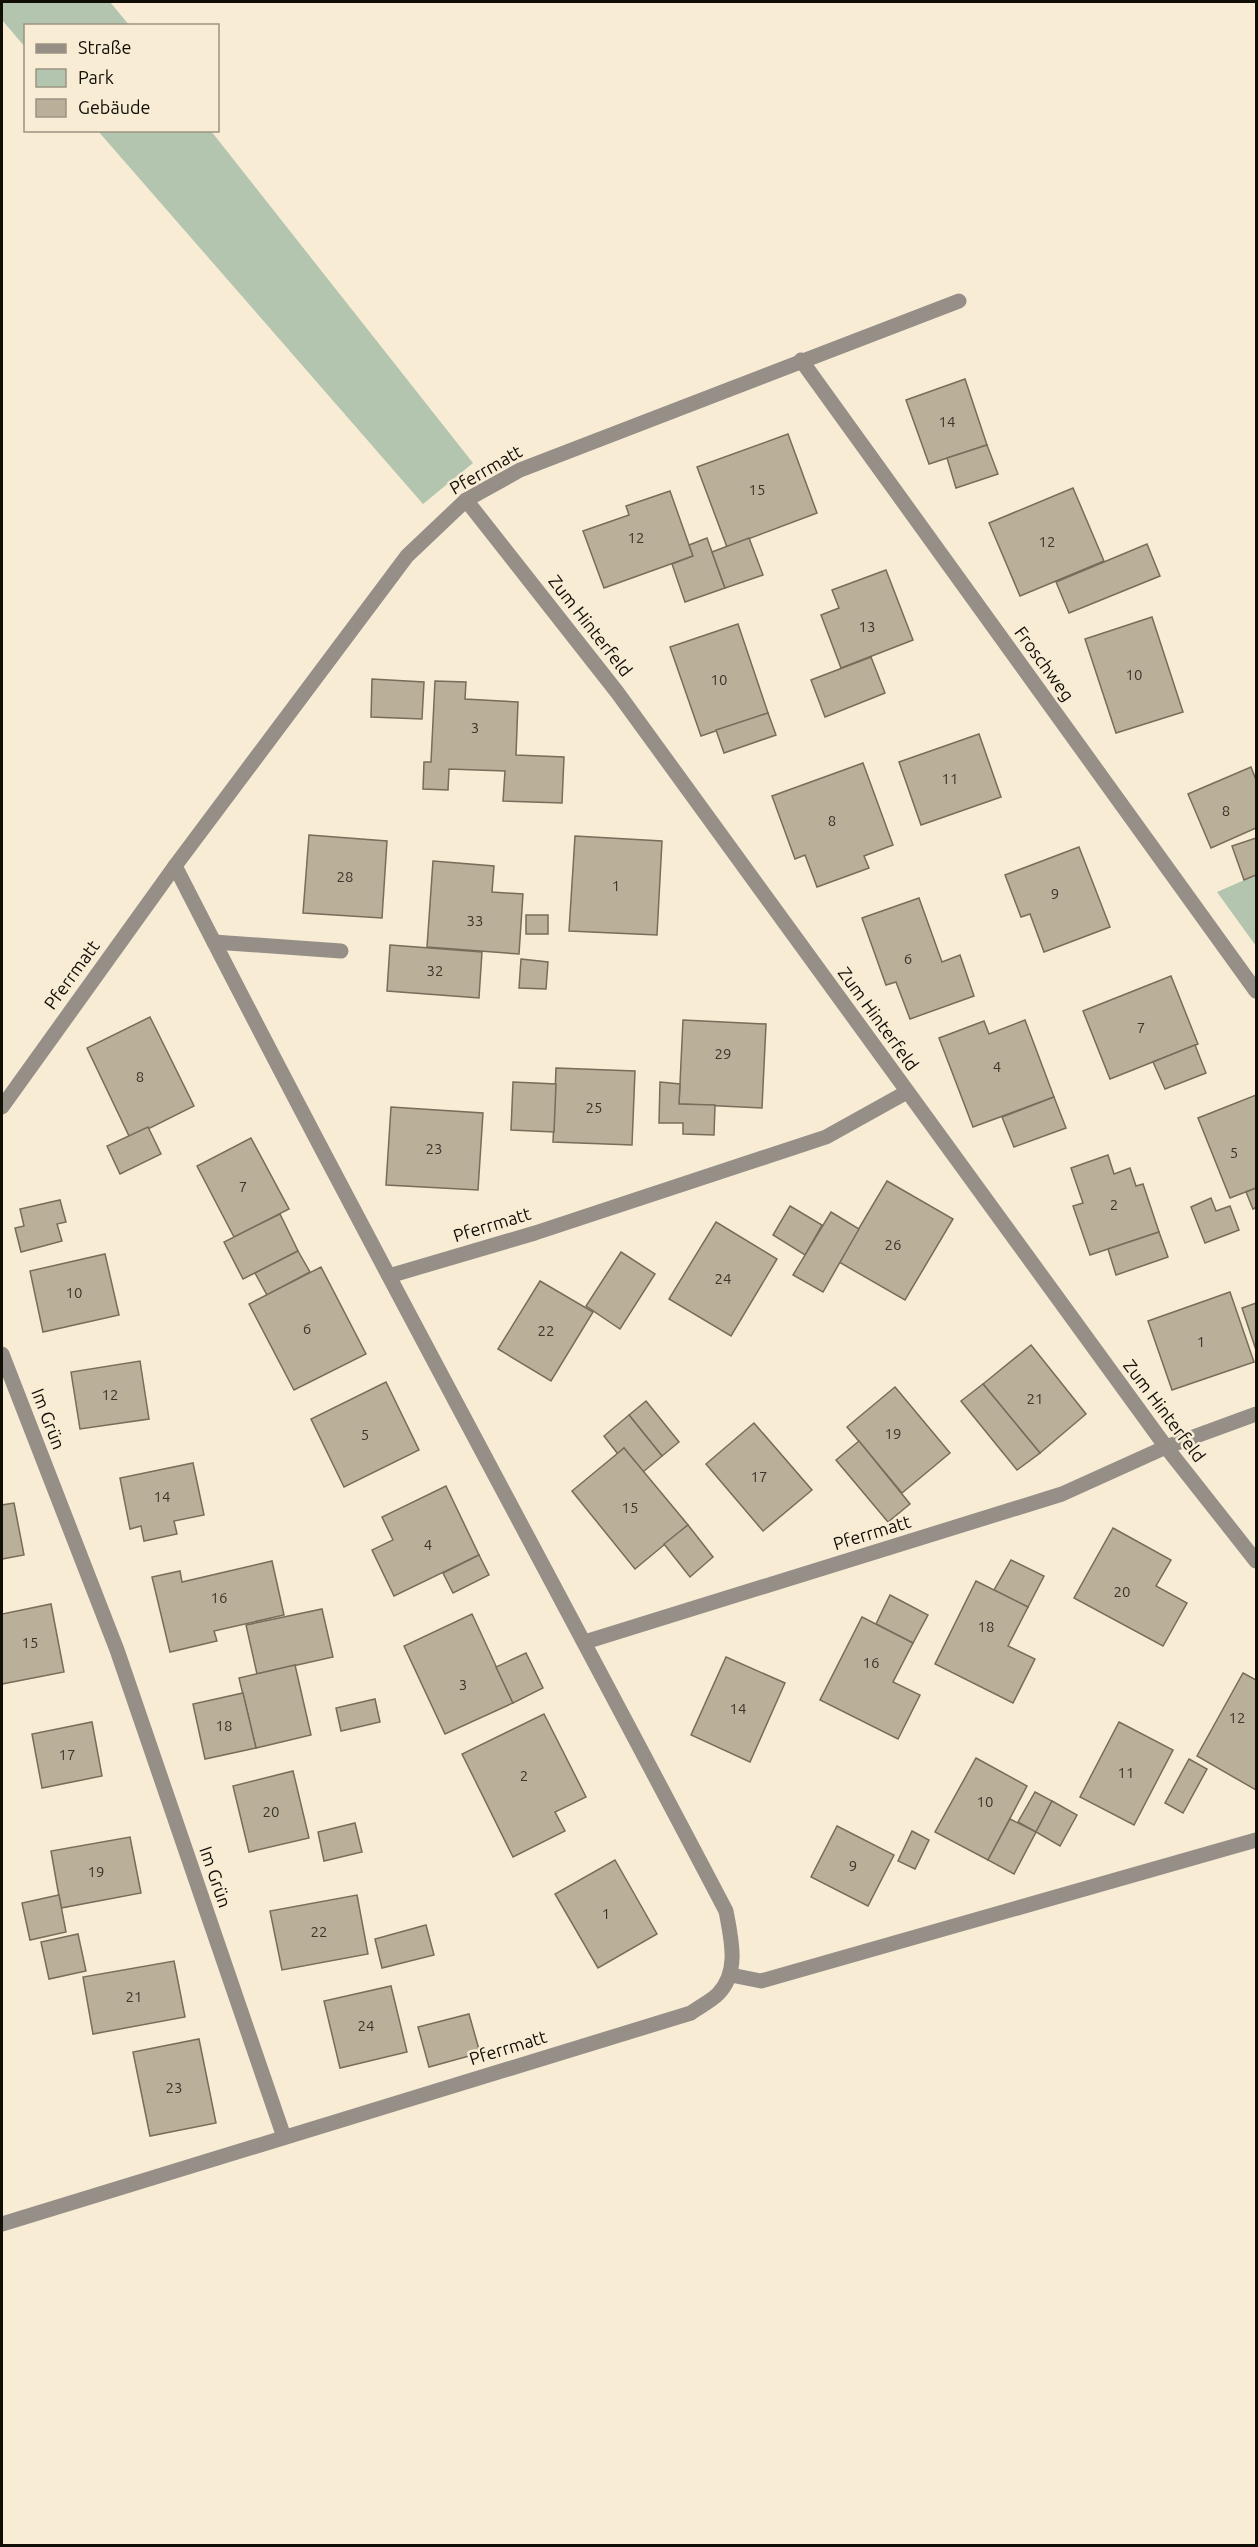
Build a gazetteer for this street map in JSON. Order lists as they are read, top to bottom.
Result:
{
  "streets": {
    "street": [
      "Pferrmatt",
      "Zum Hinterfeld",
      "Froschweg",
      "Im Grün"
    ]
  },
  "crossings": [
    ["Pferrmatt", "Zum Hinterfeld"],
    ["Pferrmatt", "Froschweg"],
    ["Pferrmatt", "Im Grün"]
  ],
  "house_numbers": [
    "14",
    "15",
    "12",
    "12",
    "13",
    "10",
    "10",
    "3",
    "11",
    "8",
    "8",
    "28",
    "1",
    "9",
    "33",
    "6",
    "32",
    "7",
    "29",
    "4",
    "8",
    "25",
    "23",
    "5",
    "7",
    "2",
    "26",
    "24",
    "10",
    "6",
    "22",
    "1",
    "12",
    "21",
    "19",
    "5",
    "17",
    "14",
    "15",
    "4",
    "20",
    "16",
    "18",
    "15",
    "16",
    "3",
    "14",
    "12",
    "18",
    "17",
    "11",
    "2",
    "10",
    "20",
    "9",
    "19",
    "1",
    "22",
    "21",
    "24",
    "23"
  ],
  "legend": ["Straße", "Park", "Gebäude"]
}
